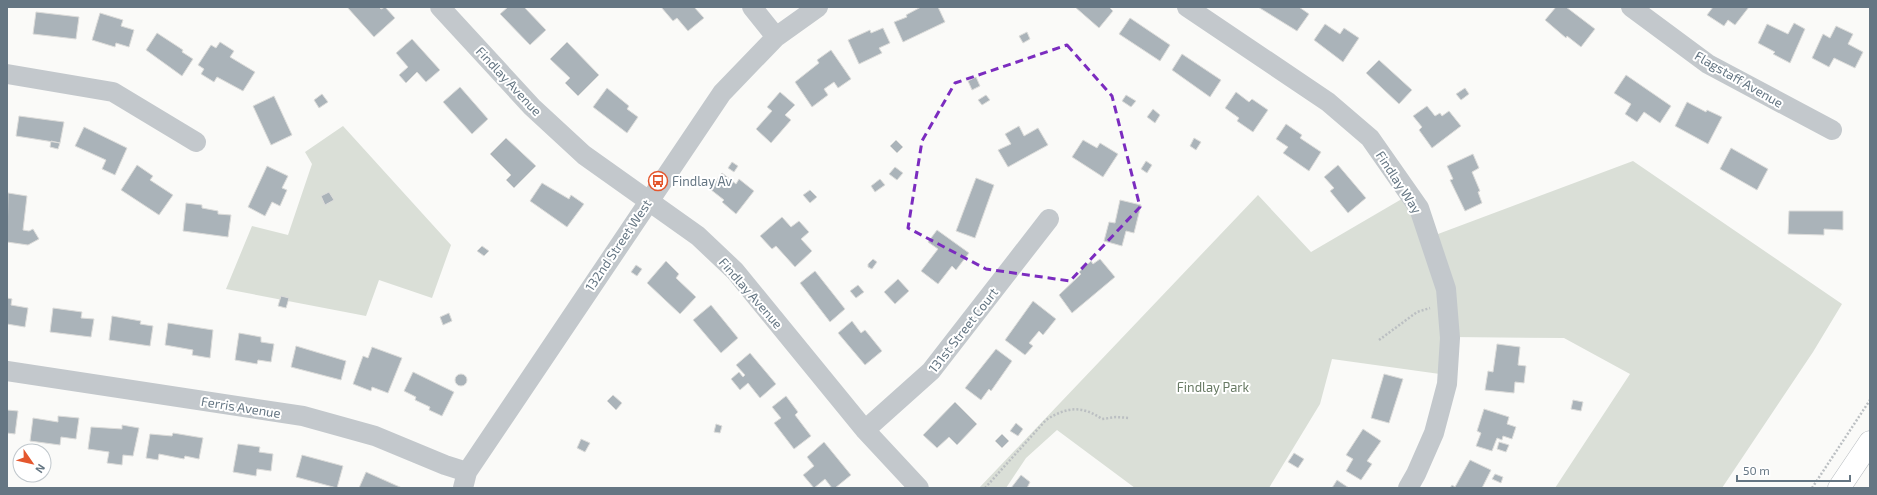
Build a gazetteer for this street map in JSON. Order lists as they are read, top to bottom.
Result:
{
  "streets": {
    "street": [
      "Flagstaff Avenue",
      "Findlay Avenue",
      "Findlay Way",
      "132nd Street West",
      "131st Street Court",
      "Ferris Avenue"
    ]
  },
  "crossings": [
    ["Findlay Avenue", "132nd Street West"],
    ["Findlay Avenue", "131st Street Court"],
    ["132nd Street West", "Ferris Avenue"]
  ],
  "parks": ["Findlay Park"],
  "places": {
    "bus stop": ["Findlay Av"]
  },
  "scale_bar": "50 m",
  "north": "bottom right"
}
